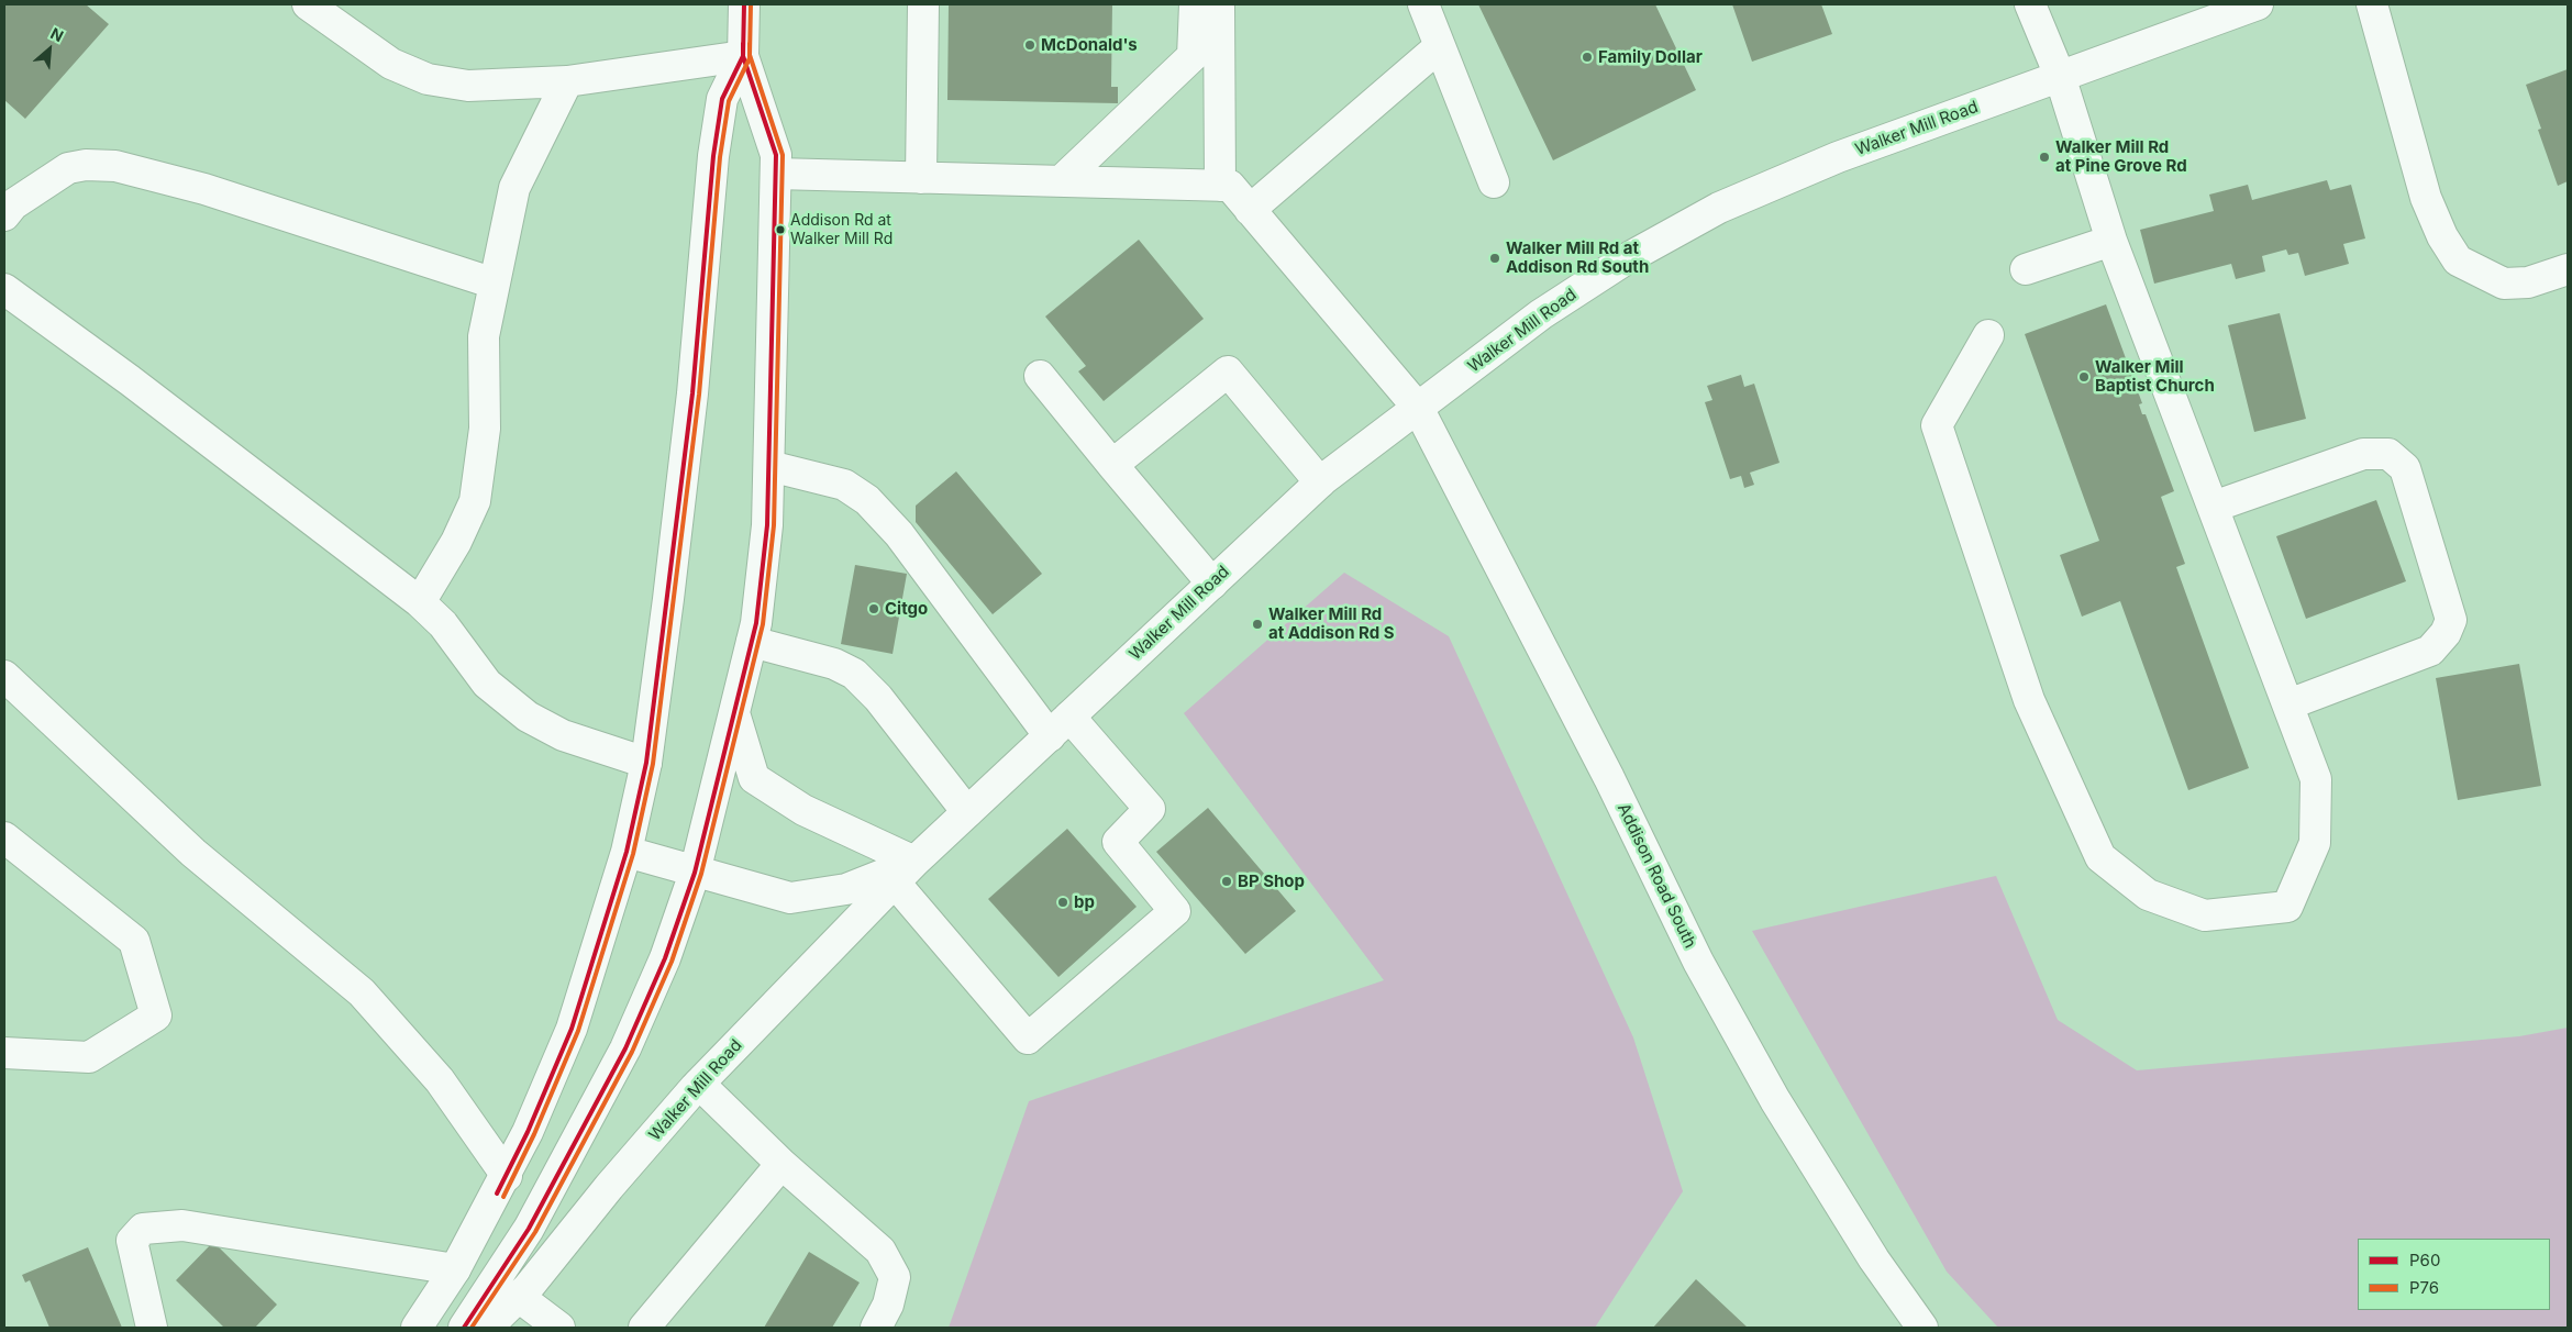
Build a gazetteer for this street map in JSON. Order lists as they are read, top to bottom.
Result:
{
  "streets": {
    "main road": ["Walker Mill Road", "Addison Road South"]
  },
  "crossings": [
    ["Walker Mill Road", "Addison Road South"]
  ],
  "places": [
    "McDonald's",
    "Family Dollar",
    "Walker Mill Rd at Pine Grove Rd",
    "Addison Rd at Walker Mill Rd",
    "Walker Mill Rd at Addison Rd South",
    "Walker Mill Baptist Church",
    "Citgo",
    "Walker Mill Rd at Addison Rd S",
    "BP Shop",
    "bp"
  ],
  "lines": ["transit line P60", "transit line P76"],
  "legend": ["P60", "P76"],
  "north": "top right"
}
